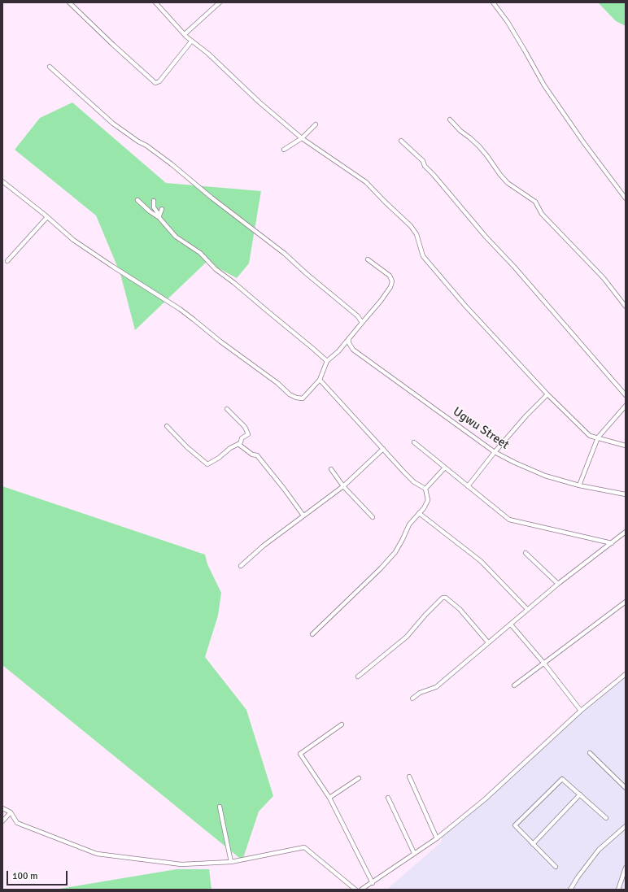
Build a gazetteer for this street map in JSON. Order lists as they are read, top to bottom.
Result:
{
  "streets": {
    "street": ["Ugwu Street"]
  },
  "scale_bar": "100 m"
}
